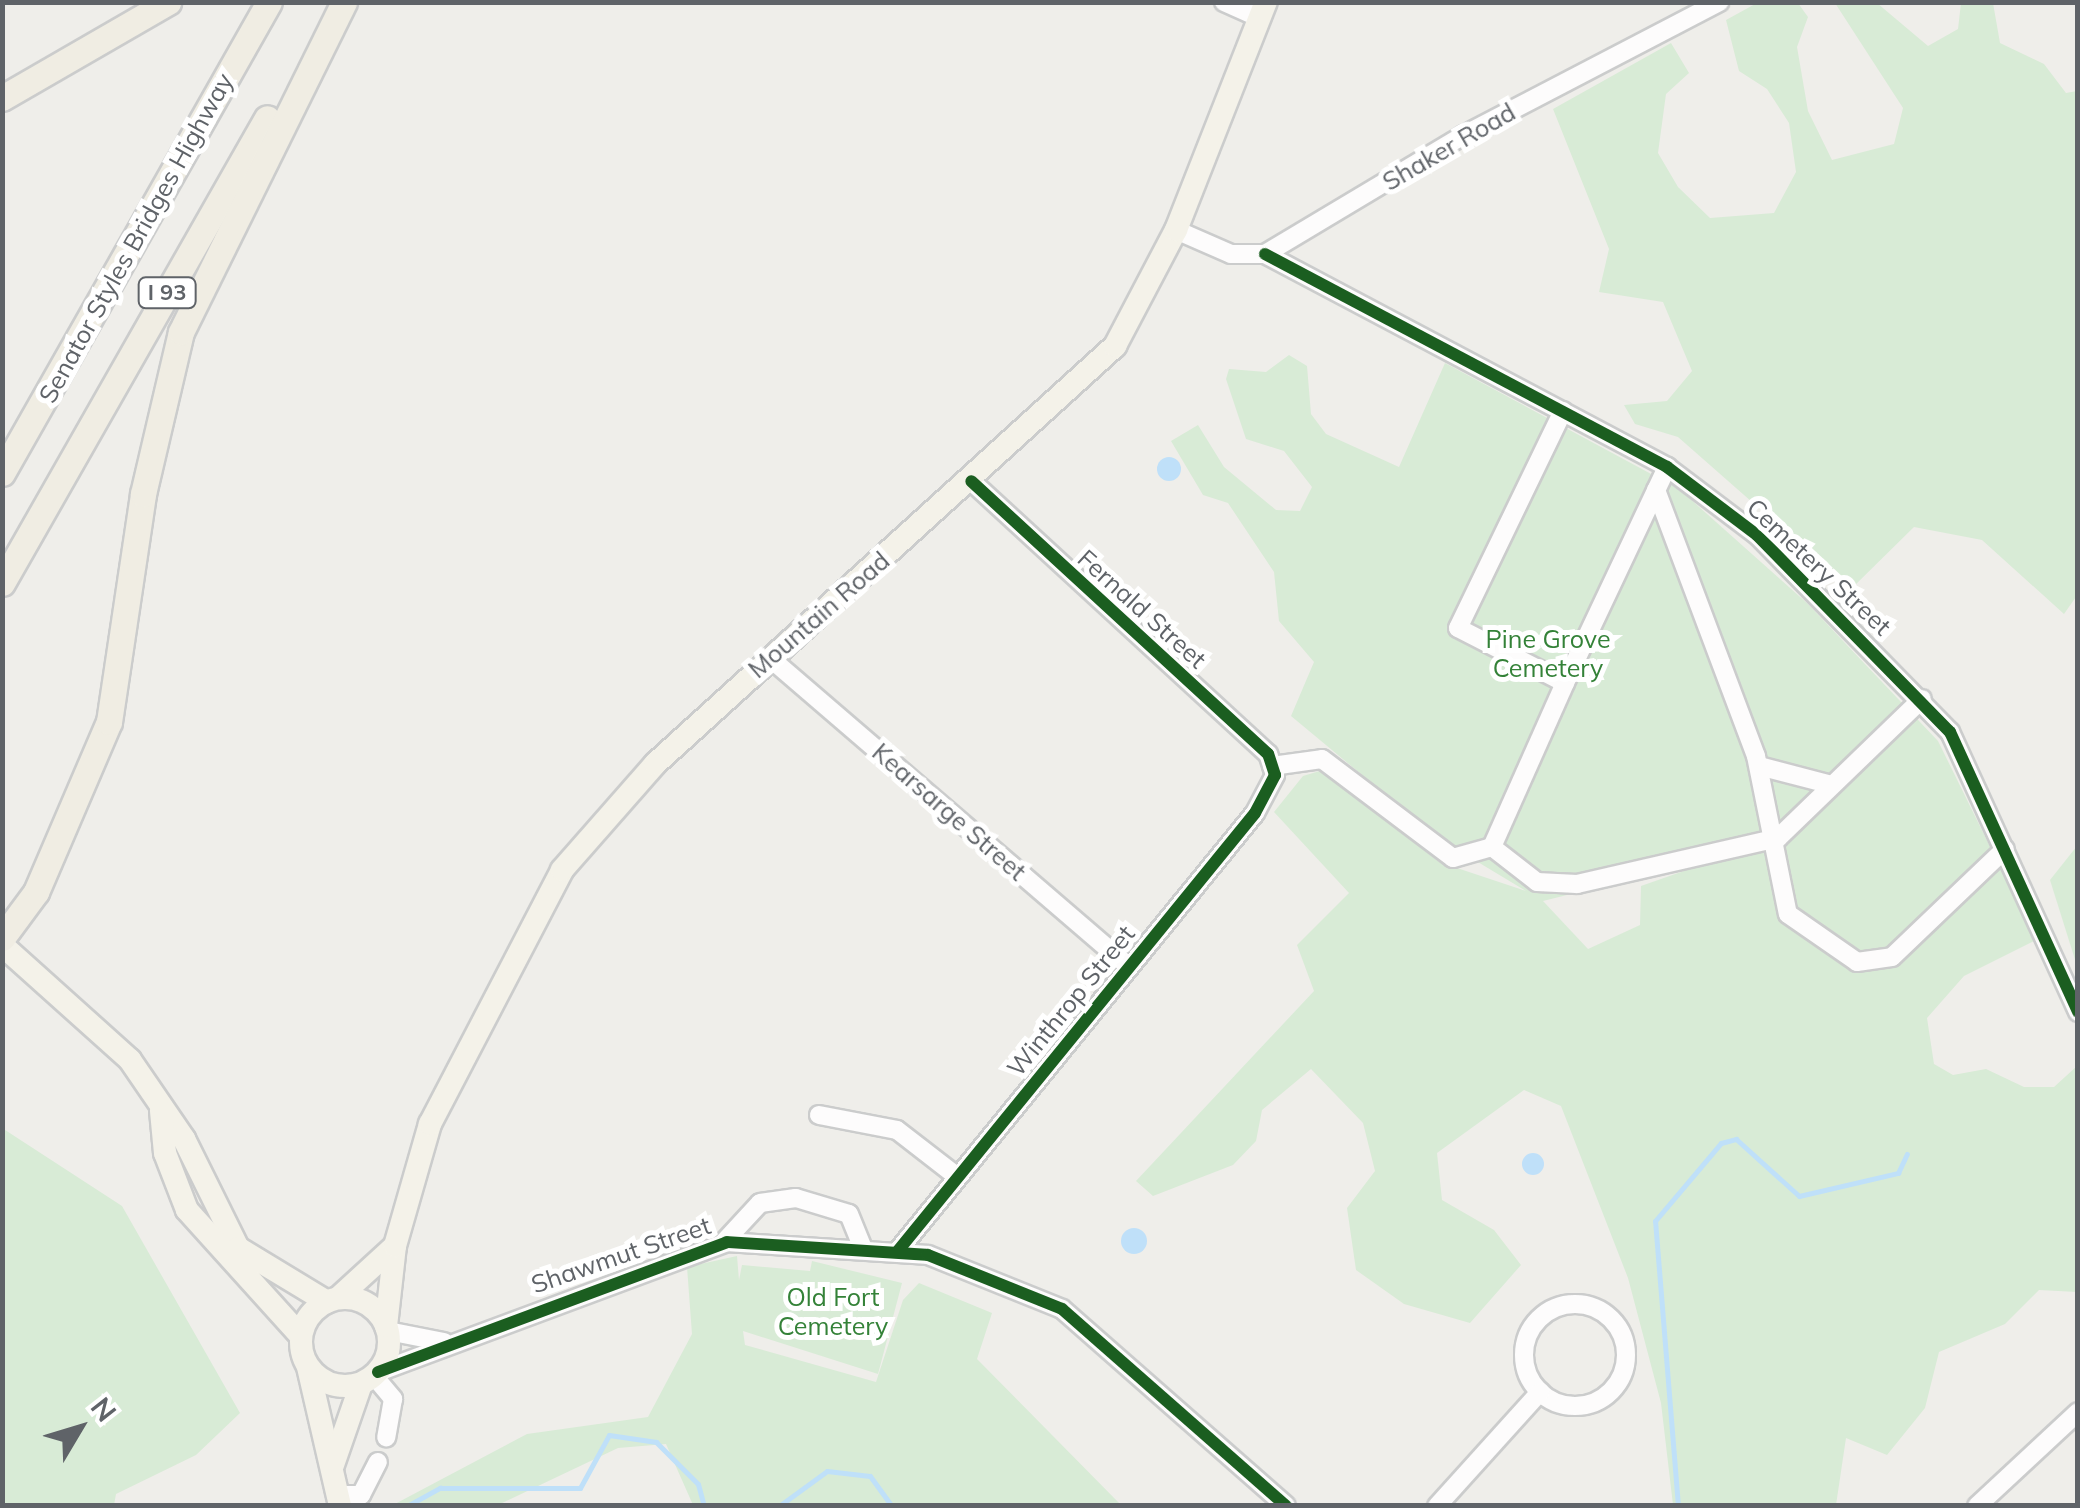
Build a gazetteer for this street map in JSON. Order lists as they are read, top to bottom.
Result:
{
  "streets": {
    "highway": ["Senator Styles Bridges Highway", "I 93"],
    "main road": ["Mountain Road"],
    "street": [
      "Shaker Road",
      "Cemetery Street",
      "Fernald Street",
      "Kearsarge Street",
      "Winthrop Street",
      "Shawmut Street"
    ]
  },
  "crossings": [
    ["Shaker Road", "Cemetery Street"],
    ["Fernald Street", "Mountain Road"],
    ["Fernald Street", "Winthrop Street"],
    ["Mountain Road", "Kearsarge Street"],
    ["Mountain Road", "Shawmut Street"],
    ["Kearsarge Street", "Winthrop Street"],
    ["Winthrop Street", "Shawmut Street"]
  ],
  "parks": ["Pine Grove Cemetery", "Old Fort Cemetery"],
  "north": "top right"
}
